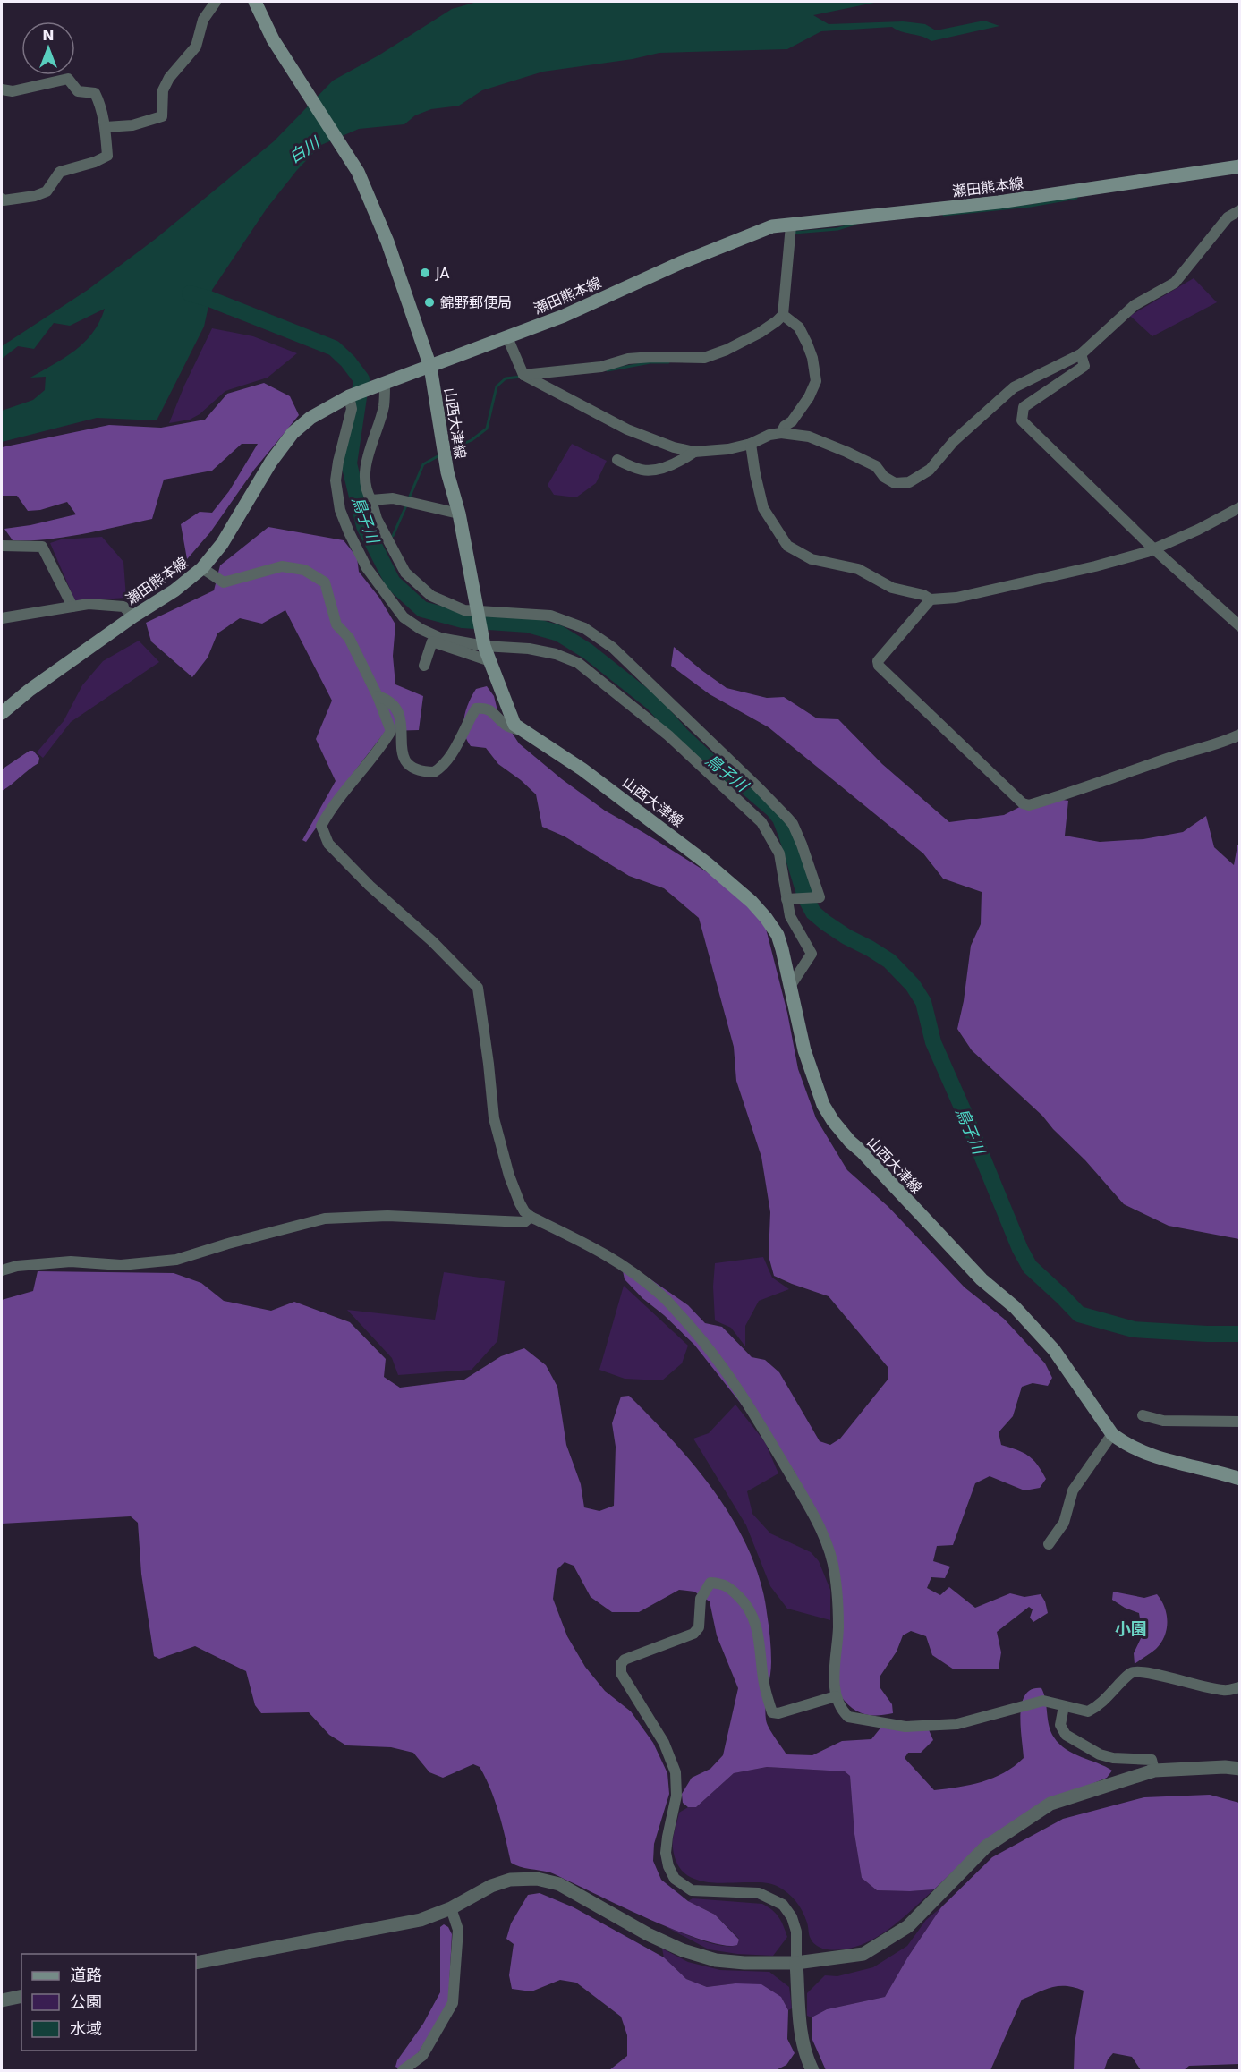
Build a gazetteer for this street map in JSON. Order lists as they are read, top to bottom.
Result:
{
  "streets": {
    "main road": ["瀬田熊本線", "山西大津線"]
  },
  "crossings": [
    ["瀬田熊本線", "山西大津線"]
  ],
  "districts": ["小園"],
  "water": ["白川", "鳥子川"],
  "places": ["JA", "錦野郵便局"],
  "legend": ["道路", "公園", "水域"],
  "north": "top"
}
